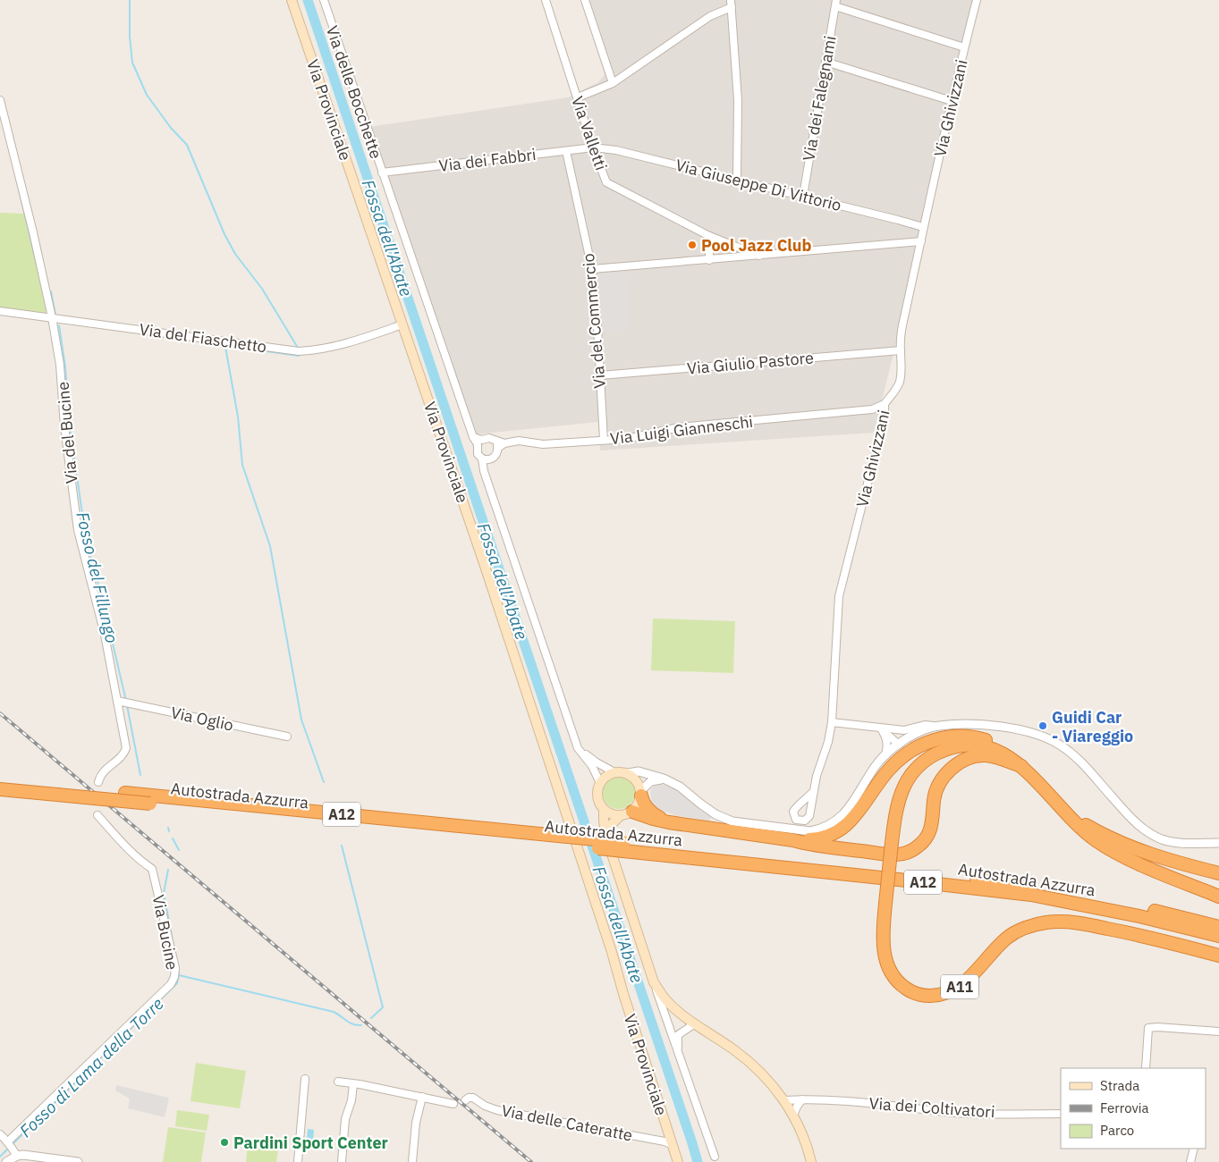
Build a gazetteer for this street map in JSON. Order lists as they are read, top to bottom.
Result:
{
  "streets": {
    "highway": ["Autostrada Azzurra", "A12", "A11"],
    "main road": ["Via Provinciale"],
    "street": [
      "Via delle Bocchette",
      "Via dei Falegnami",
      "Via Ghivizzani",
      "Via Valletti",
      "Via dei Fabbri",
      "Via Giuseppe Di Vittorio",
      "Via del Commercio",
      "Via del Fiaschetto",
      "Via Giulio Pastore",
      "Via Luigi Gianneschi",
      "Via del Bucine",
      "Via Oglio",
      "Via Bucine",
      "Via dei Coltivatori",
      "Via delle Cateratte"
    ]
  },
  "crossings": [
    ["Via delle Bocchette", "Via dei Fabbri"],
    ["Via delle Bocchette", "Via Luigi Gianneschi"],
    ["Via dei Falegnami", "Via Giuseppe Di Vittorio"],
    ["Via Ghivizzani", "Via Giuseppe Di Vittorio"],
    ["Via Ghivizzani", "Via Giulio Pastore"],
    ["Via Ghivizzani", "Via Luigi Gianneschi"],
    ["Via Provinciale", "Via del Fiaschetto"],
    ["Via Provinciale", "Via delle Cateratte"],
    ["Via Valletti", "Via dei Fabbri"],
    ["Via Valletti", "Via Giuseppe Di Vittorio"],
    ["Via dei Fabbri", "Via Giuseppe Di Vittorio"],
    ["Via dei Fabbri", "Via del Commercio"],
    ["Via del Commercio", "Via Giulio Pastore"],
    ["Via del Commercio", "Via Luigi Gianneschi"],
    ["Via del Fiaschetto", "Via del Bucine"],
    ["Via del Bucine", "Via Oglio"]
  ],
  "water": ["Fossa dell'Abate", "Fosso del Fillungo", "Fosso di Lama della Torre"],
  "places": ["Pool Jazz Club", "Guidi Car - Viareggio", "Pardini Sport Center"],
  "legend": ["Strada", "Ferrovia", "Parco"]
}
